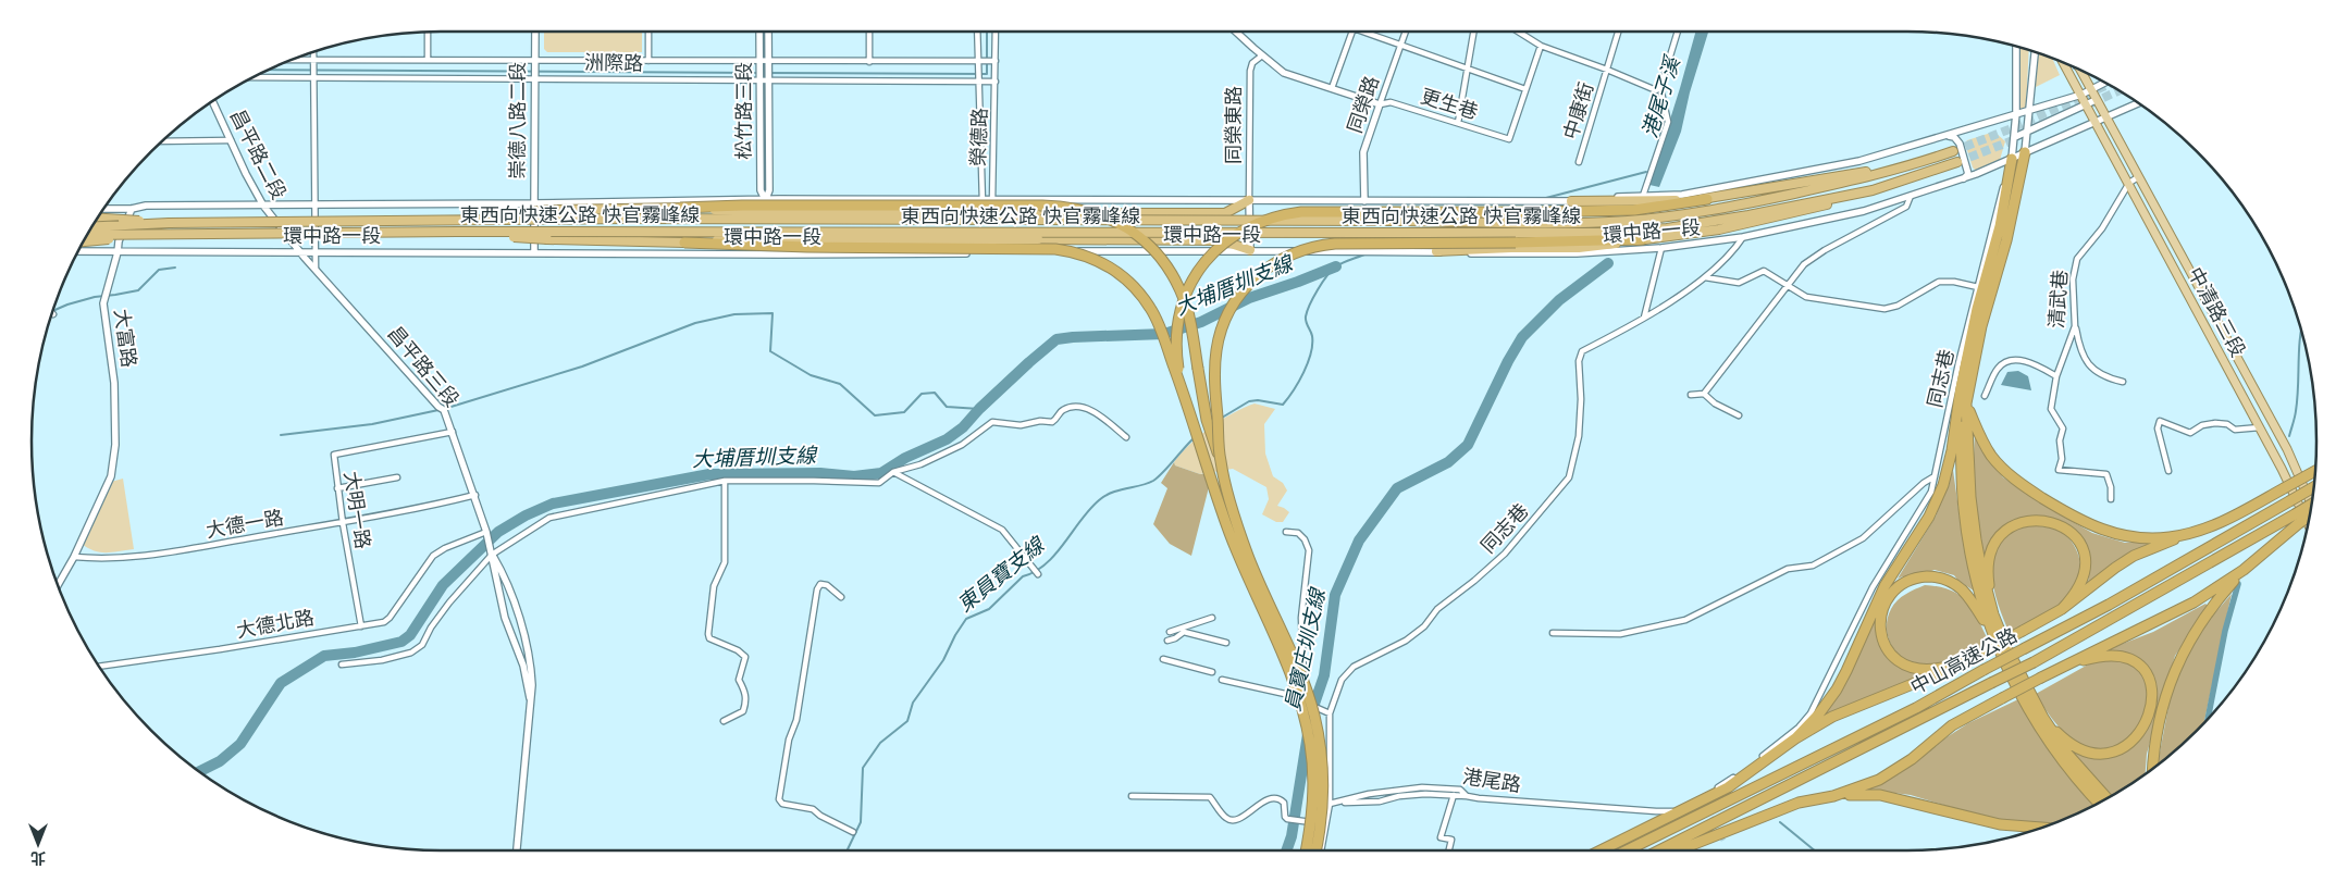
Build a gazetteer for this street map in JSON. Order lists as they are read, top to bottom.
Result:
{
  "streets": {
    "highway": ["東西向快速公路 快官霧峰線", "中山高速公路"],
    "main road": ["中清路三段"],
    "street": [
      "洲際路",
      "同榮路",
      "更生巷",
      "松竹路三段",
      "中康街",
      "崇德八路二段",
      "同榮東路",
      "榮德路",
      "昌平路二段",
      "環中路一段",
      "清武巷",
      "大富路",
      "昌平路三段",
      "同志巷",
      "大明一路",
      "大德一路",
      "大德北路",
      "港尾路"
    ]
  },
  "crossings": [
    ["洲際路", "松竹路三段"],
    ["洲際路", "崇德八路二段"],
    ["洲際路", "榮德路"],
    ["同榮路", "更生巷"],
    ["同榮路", "環中路一段"],
    ["松竹路三段", "環中路一段"],
    ["崇德八路二段", "環中路一段"],
    ["同榮東路", "環中路一段"],
    ["榮德路", "環中路一段"],
    ["昌平路二段", "環中路一段"],
    ["昌平路二段", "昌平路三段"],
    ["環中路一段", "中清路三段"],
    ["環中路一段", "大富路"],
    ["環中路一段", "昌平路三段"],
    ["環中路一段", "同志巷"],
    ["清武巷", "中清路三段"],
    ["大富路", "大德一路"],
    ["昌平路三段", "大明一路"],
    ["昌平路三段", "大德一路"],
    ["昌平路三段", "大德北路"],
    ["同志巷", "港尾路"],
    ["大明一路", "大德一路"],
    ["大明一路", "大德北路"]
  ],
  "water": [
    "港尾子溪",
    "大埔厝圳支線",
    "東員寶支線",
    "員寶庄圳支線"
  ],
  "north": "bottom"
}
